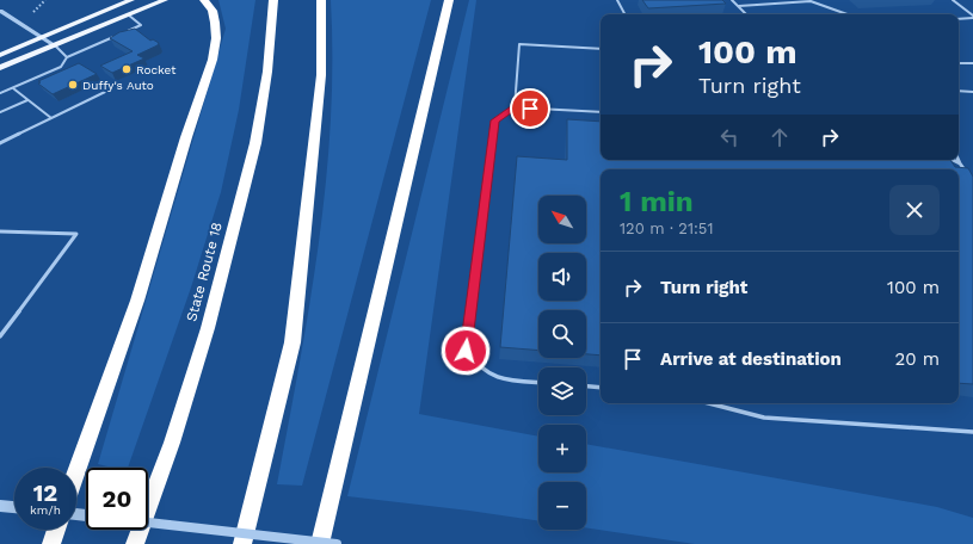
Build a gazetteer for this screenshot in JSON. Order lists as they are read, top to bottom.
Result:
{
  "streets": {
    "highway": ["State Route 18"]
  },
  "places": ["Rocket", "Duffy's Auto"],
  "north": "top left",
  "page": {
    "turn": ["100 m", "Turn right"],
    "heading": ["1 min", "120 m · 21:51"],
    "map_buttons": ["+", "−"],
    "list": [
      {
        "name": "Turn right",
        "value": "100 m"
      },
      {
        "name": "Arrive at destination",
        "value": "20 m"
      }
    ],
    "speed": "12 km/h",
    "limit": "20"
  }
}
